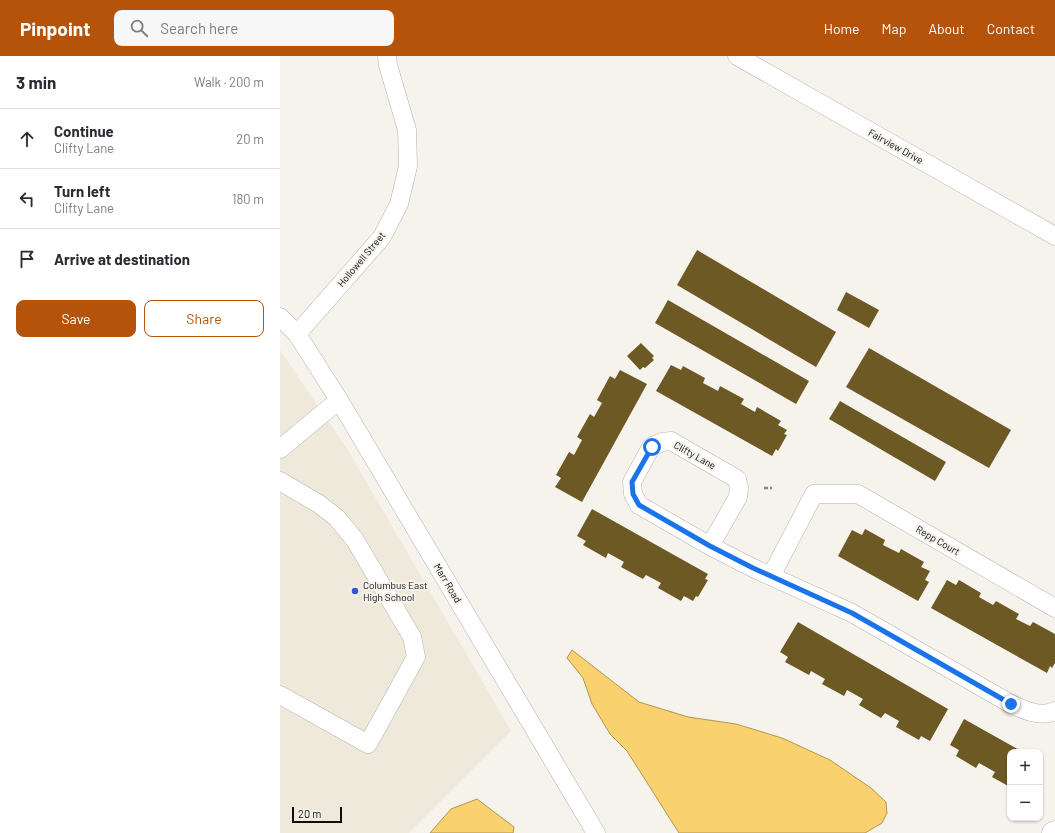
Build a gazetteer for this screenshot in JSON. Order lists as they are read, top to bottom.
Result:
{
  "streets": {
    "street": [
      "Fairview Drive",
      "Hollowell Street",
      "Clifty Lane",
      "Repp Court",
      "Marr Road"
    ]
  },
  "crossings": [
    ["Hollowell Street", "Marr Road"],
    ["Clifty Lane", "Repp Court"]
  ],
  "places": ["Columbus East High School"],
  "scale_bar": "20 m",
  "page": {
    "header": "Pinpoint",
    "search": "Search here",
    "nav": [
      "Home",
      "Map",
      "About",
      "Contact"
    ],
    "heading": ["3 min", "Walk · 200 m"],
    "list": [
      ["Continue", "Clifty Lane", "20 m"],
      ["Turn left", "Clifty Lane", "180 m"],
      "Arrive at destination"
    ],
    "buttons": ["Save", "Share"],
    "map_buttons": ["+", "−"],
    "scale": "20 m"
  }
}
